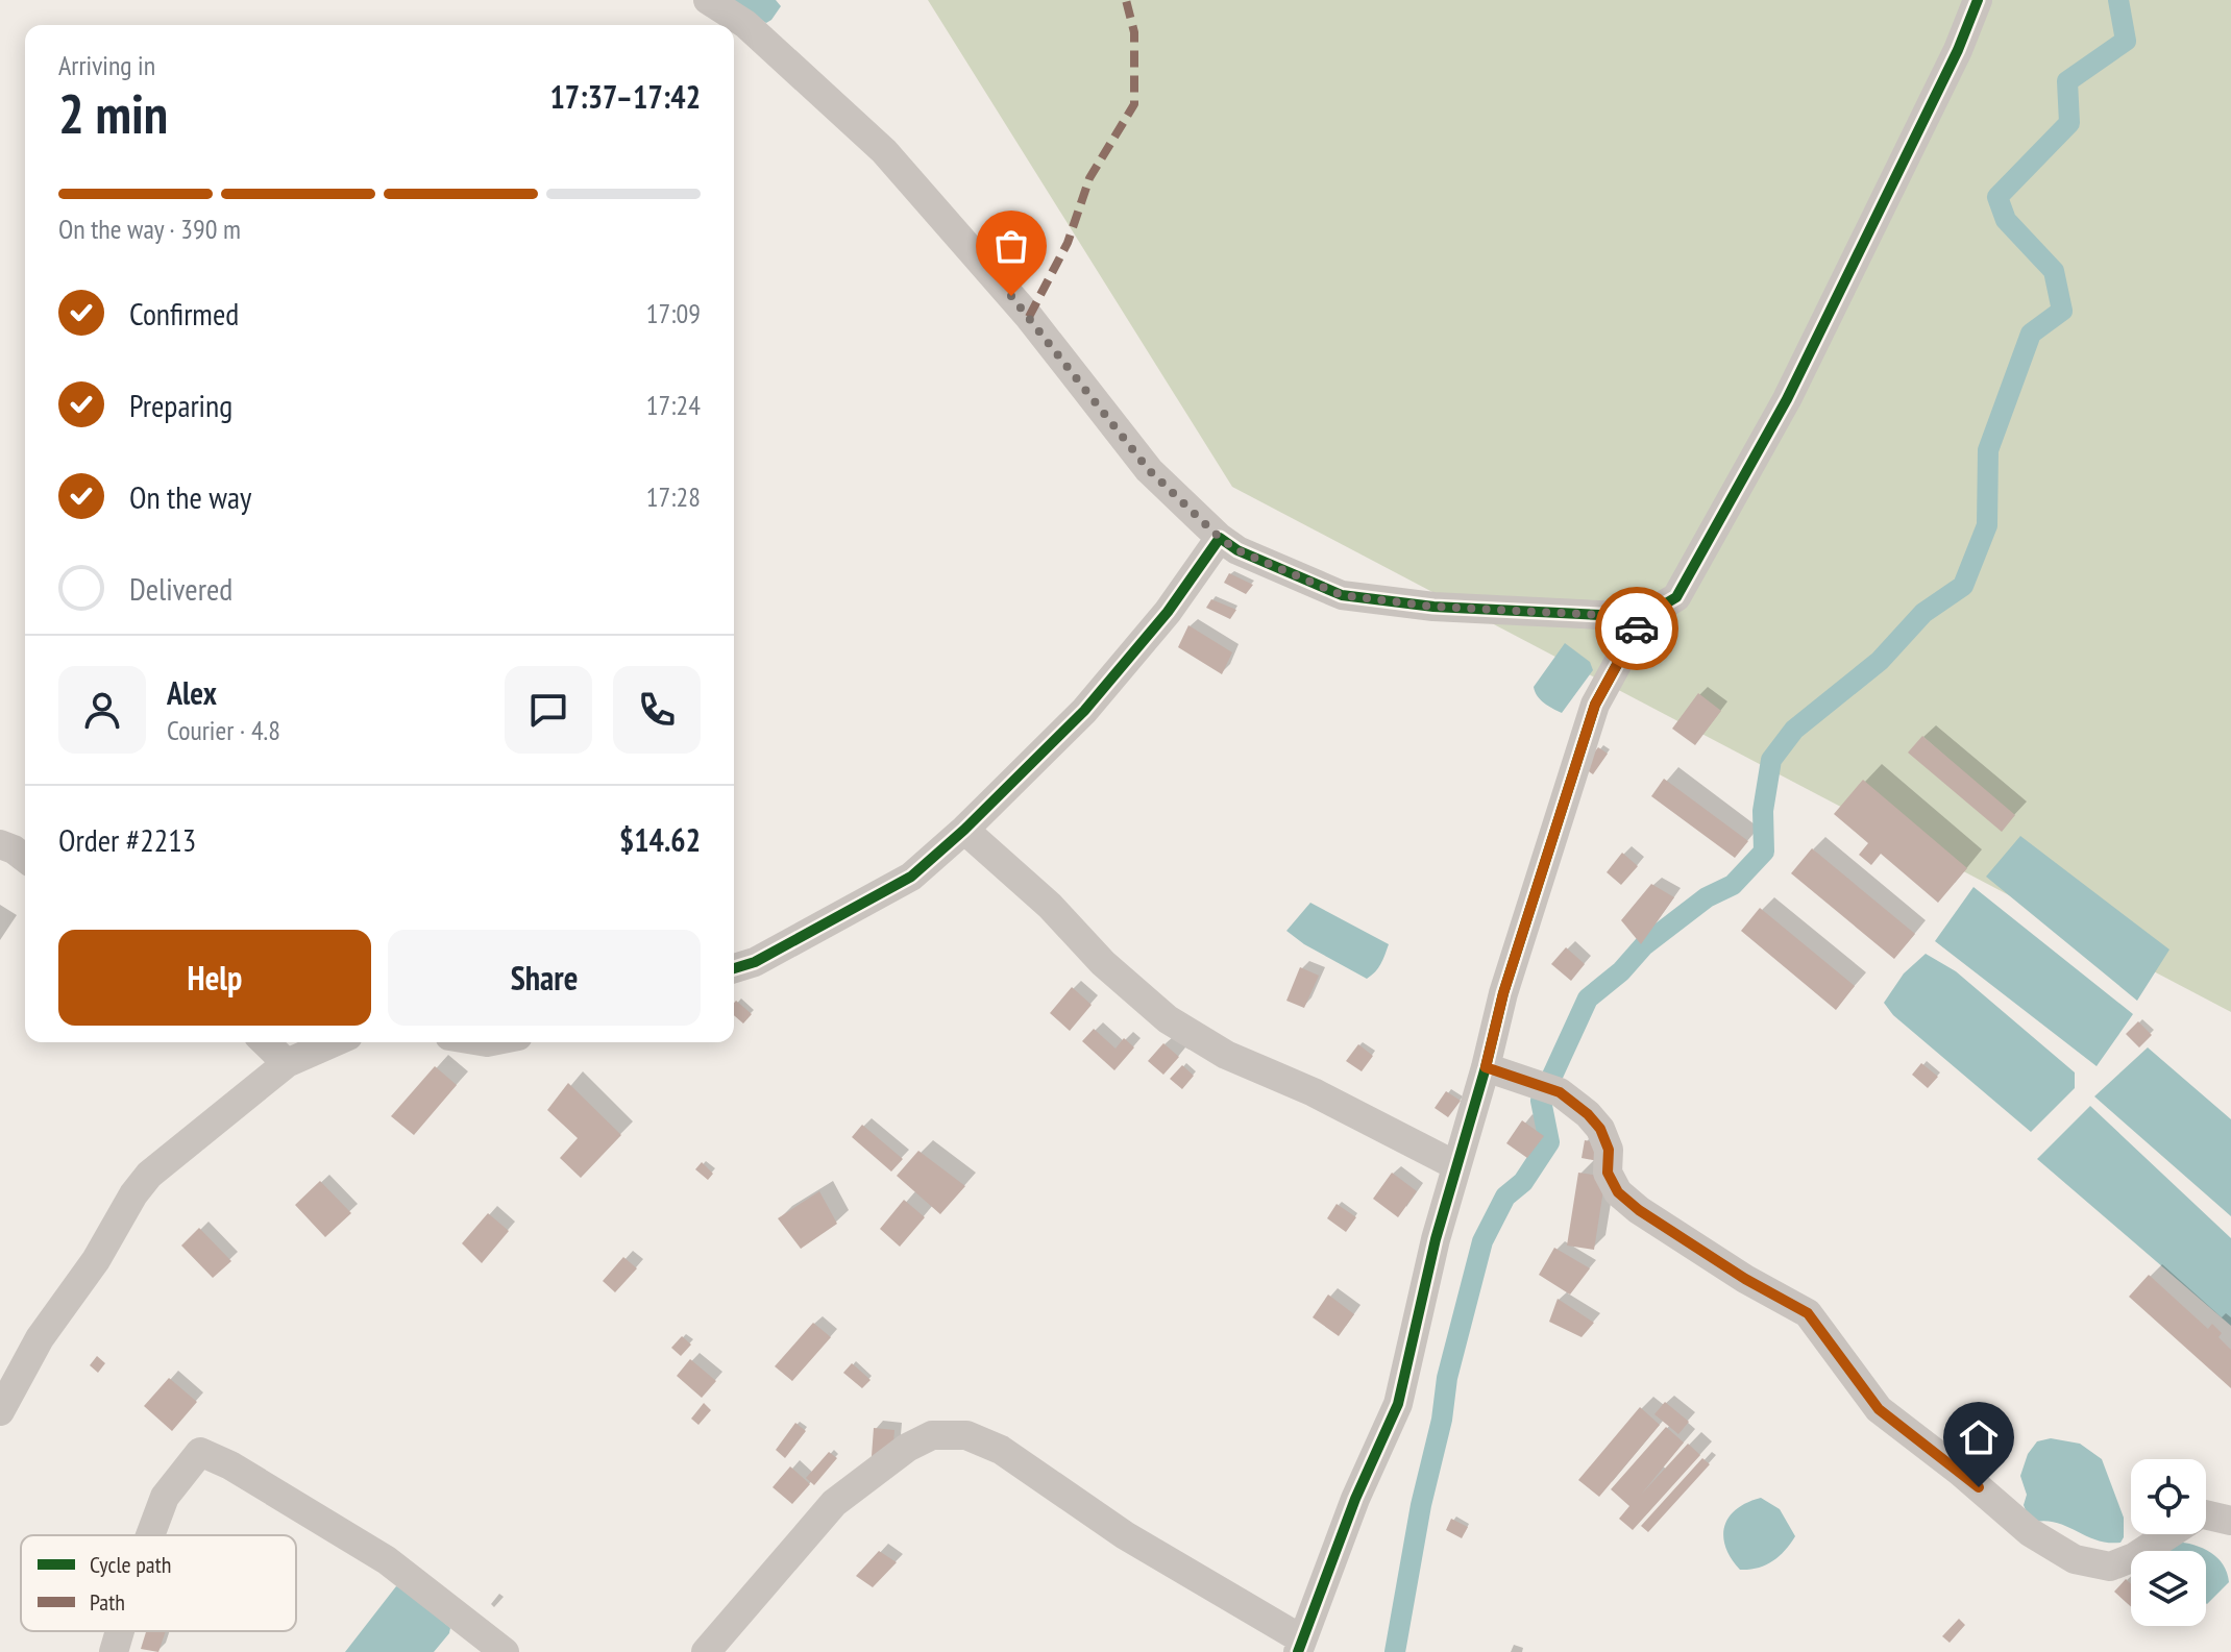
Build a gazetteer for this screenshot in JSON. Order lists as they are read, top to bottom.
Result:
{
  "legend": ["Cycle path", "Path"],
  "page": {
    "heading": ["2 min", "Arriving in", "17:37–17:42"],
    "panel": [
      "Alex",
      "Courier · 4.8",
      "Order #2213",
      "$14.62"
    ],
    "bar": "On the way · 390 m",
    "list": [
      ["Confirmed", "17:09"],
      ["Preparing", "17:24"],
      ["On the way", "17:28"],
      "Delivered"
    ],
    "buttons": ["Help", "Share"]
  }
}
